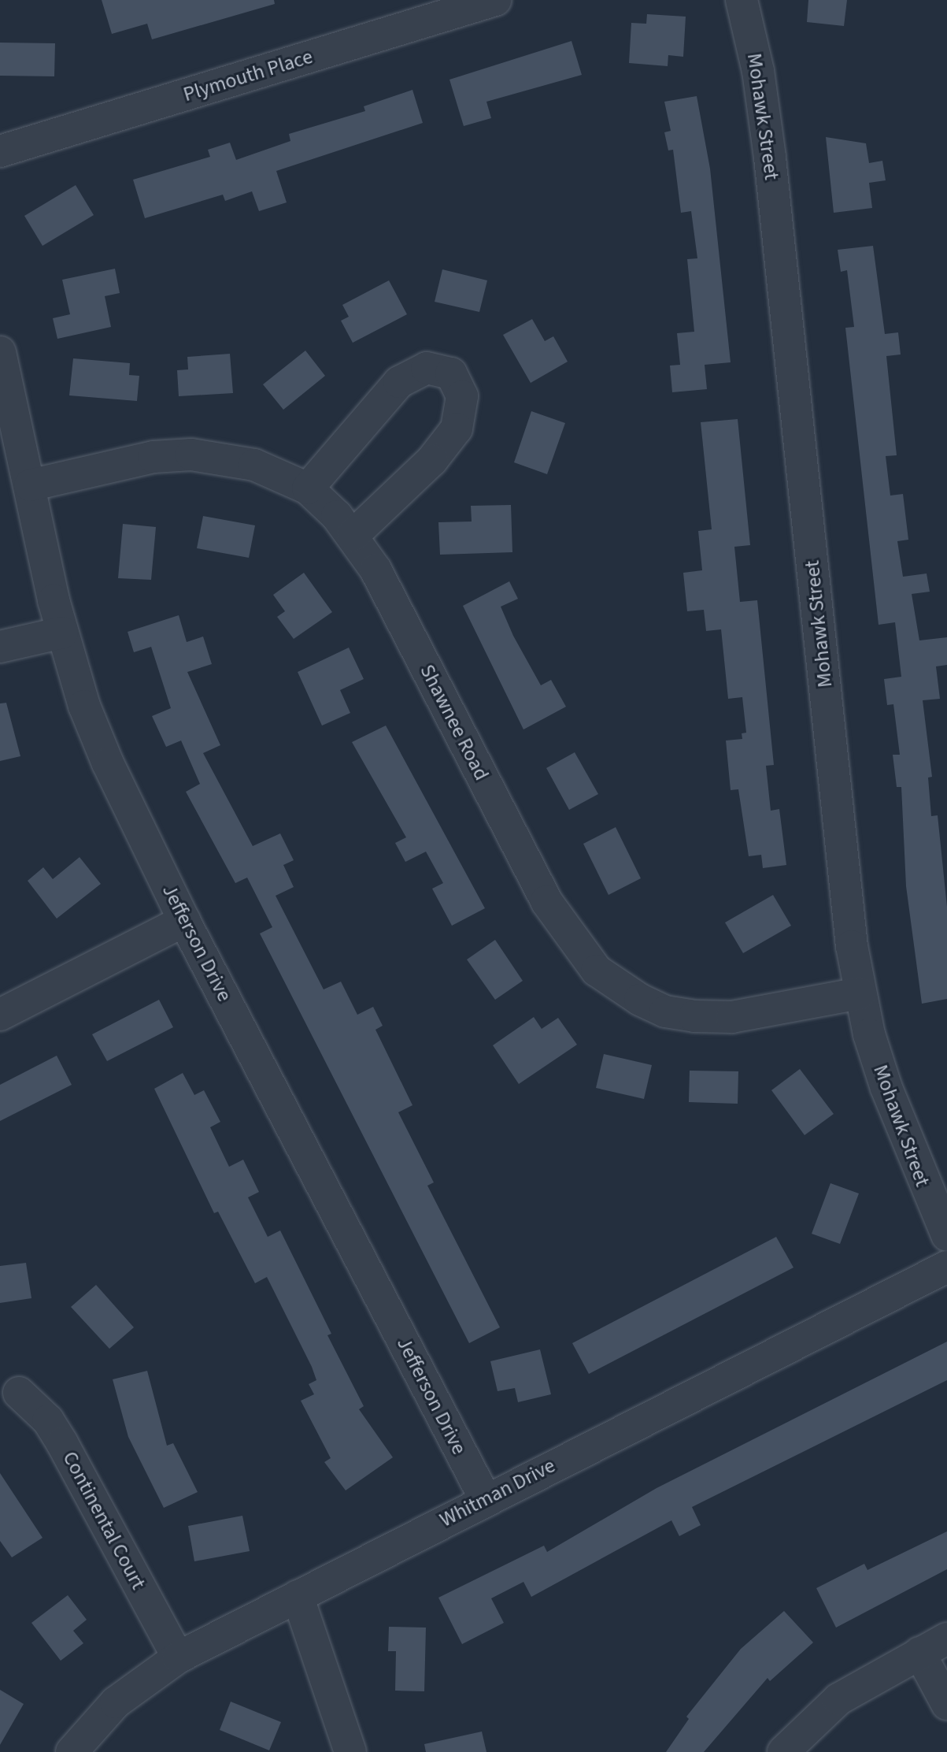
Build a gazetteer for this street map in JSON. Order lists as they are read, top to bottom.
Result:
{
  "streets": {
    "street": [
      "Plymouth Place",
      "Mohawk Street",
      "Shawnee Road",
      "Jefferson Drive",
      "Whitman Drive",
      "Continental Court"
    ]
  },
  "crossings": [
    ["Mohawk Street", "Shawnee Road"],
    ["Shawnee Road", "Jefferson Drive"],
    ["Jefferson Drive", "Whitman Drive"],
    ["Whitman Drive", "Continental Court"]
  ]
}
